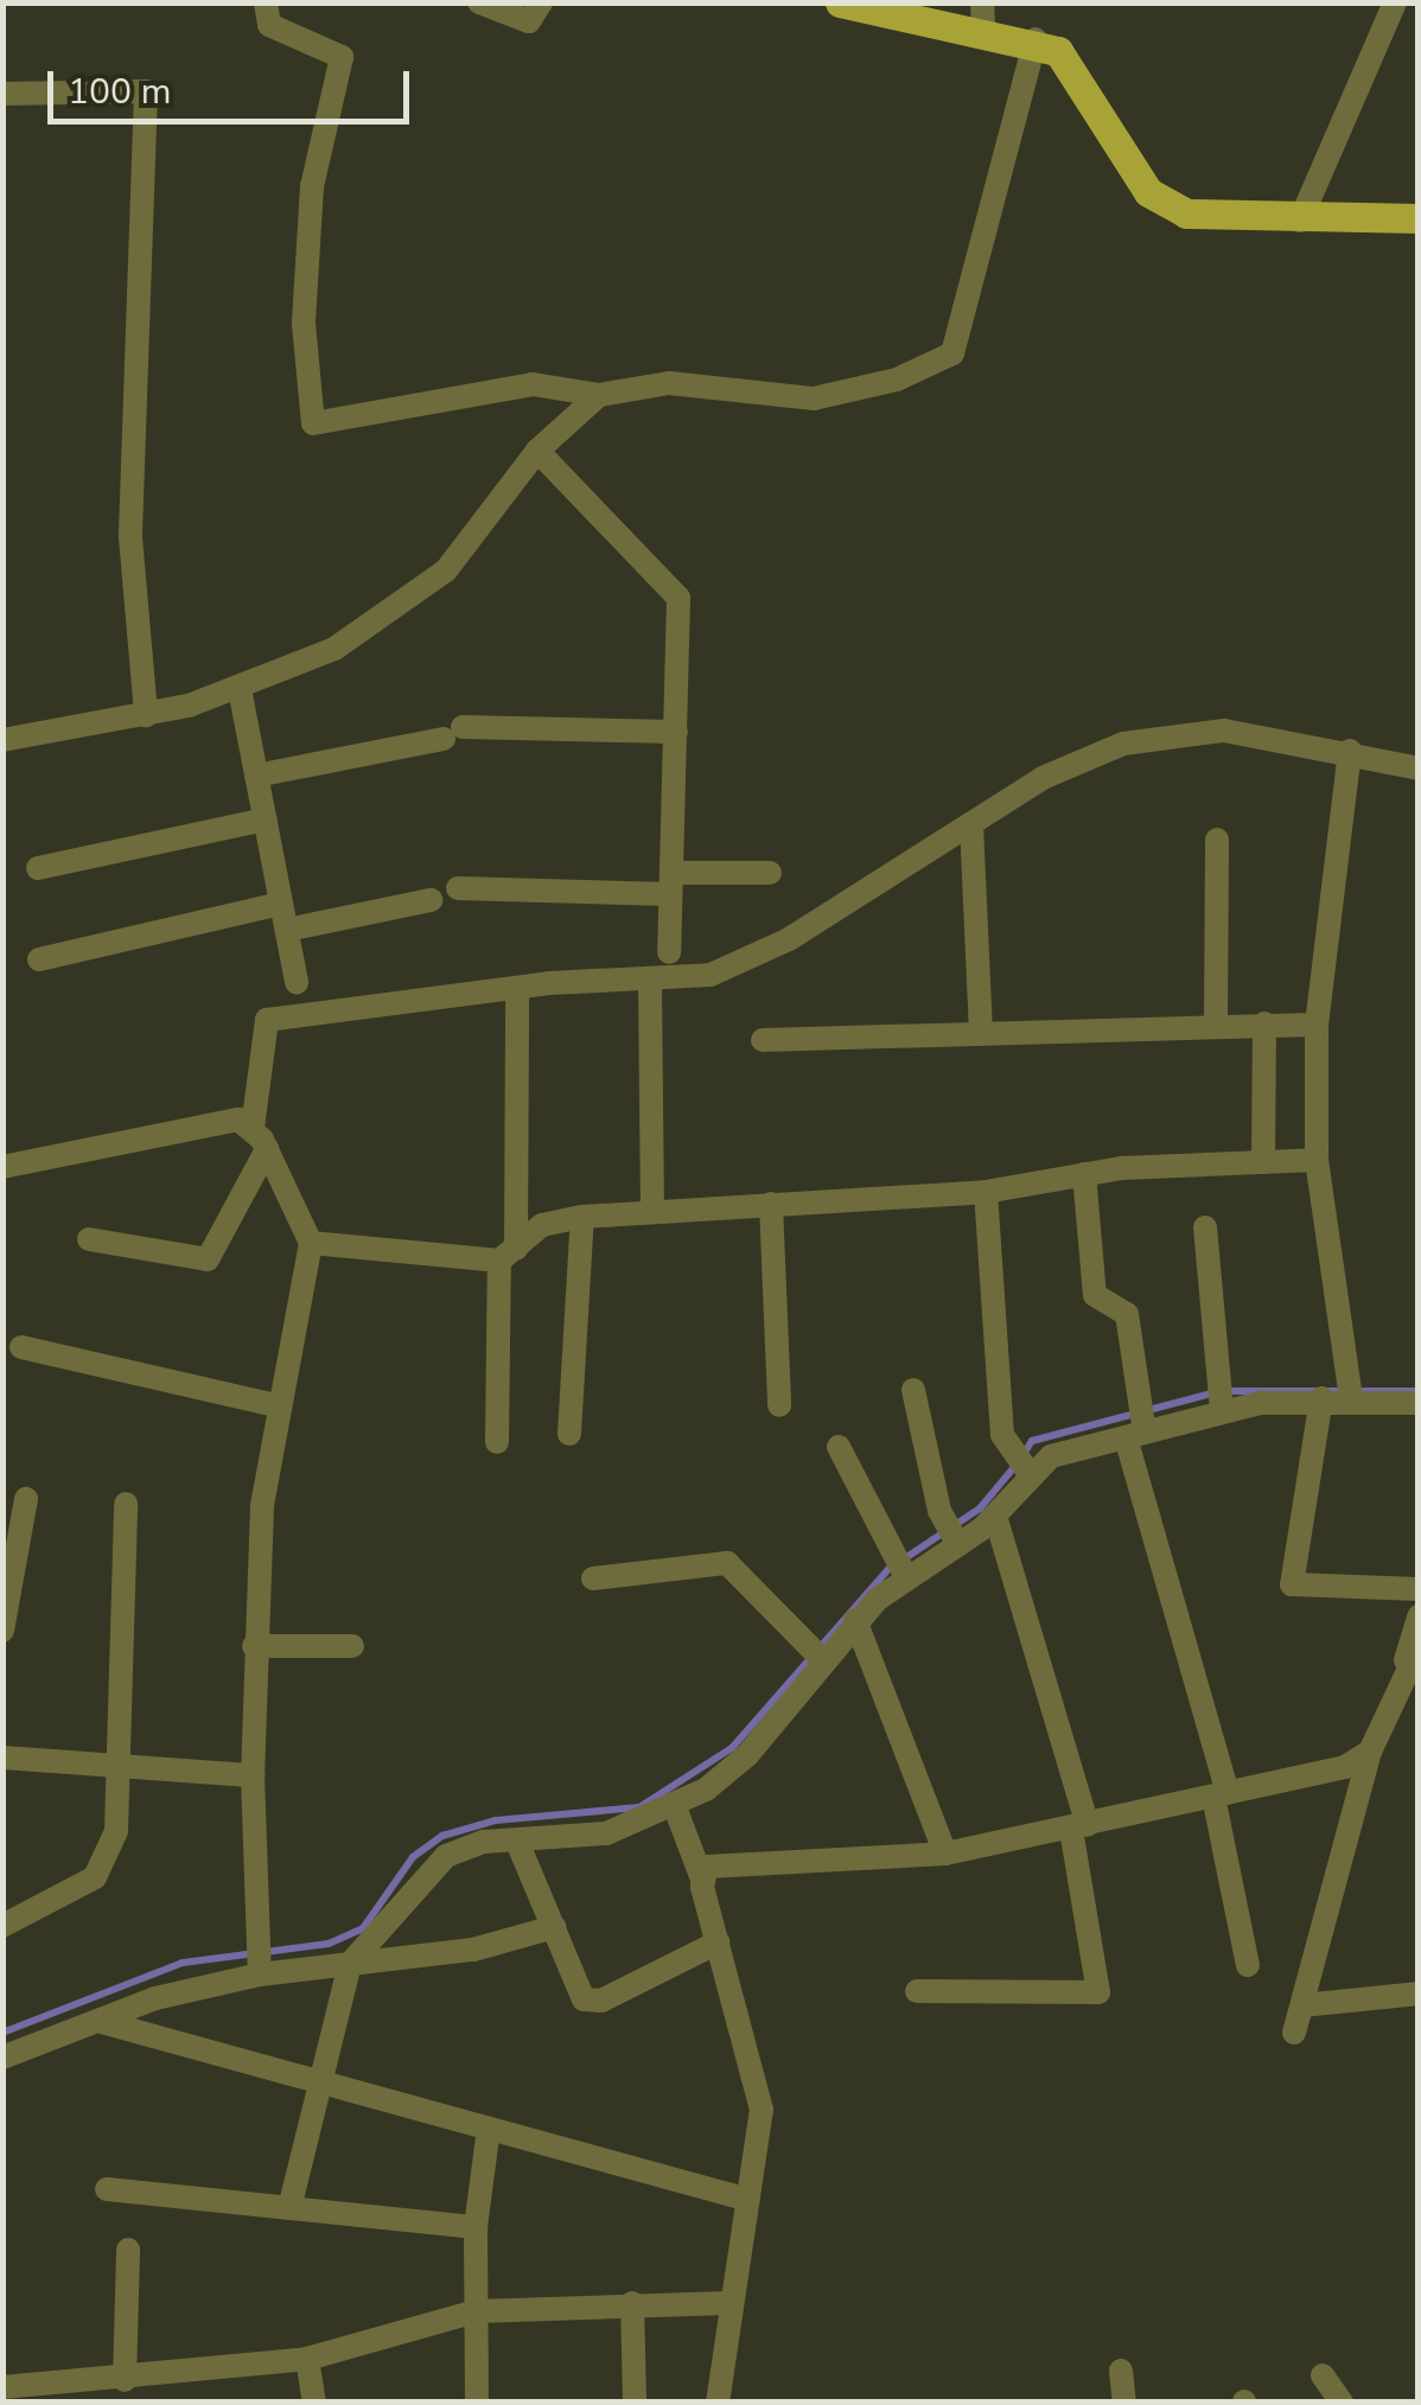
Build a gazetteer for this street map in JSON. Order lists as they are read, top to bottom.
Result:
{
  "scale_bar": "100 m"
}
